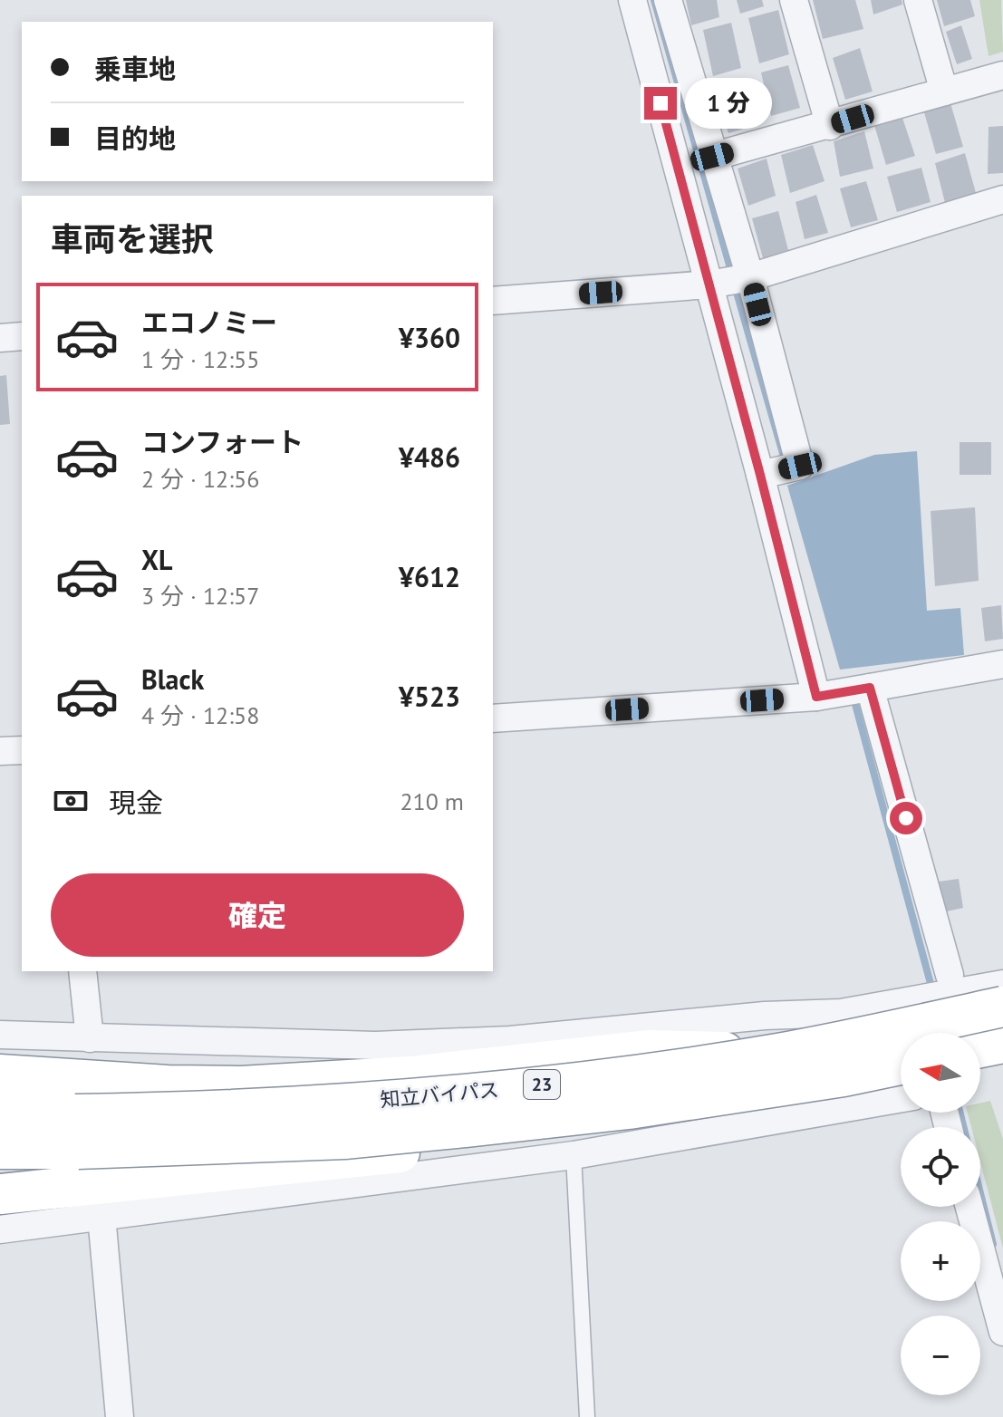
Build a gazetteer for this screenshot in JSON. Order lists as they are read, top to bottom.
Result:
{
  "streets": {
    "highway": ["23", "知立バイパス"]
  },
  "north": "left",
  "page": {
    "banner": ["乗車地", "目的地"],
    "bubble": "1 分",
    "heading": "車両を選択",
    "list": [
      {
        "name": "エコノミー",
        "note": "1 分 · 12:55",
        "value": "¥360"
      },
      {
        "name": "コンフォート",
        "note": "2 分 · 12:56",
        "value": "¥486"
      },
      {
        "name": "XL",
        "note": "3 分 · 12:57",
        "value": "¥612"
      },
      {
        "name": "Black",
        "note": "4 分 · 12:58",
        "value": "¥523"
      }
    ],
    "pay": ["現金", "210 m"],
    "buttons": "確定",
    "map_buttons": ["+", "−"]
  }
}
